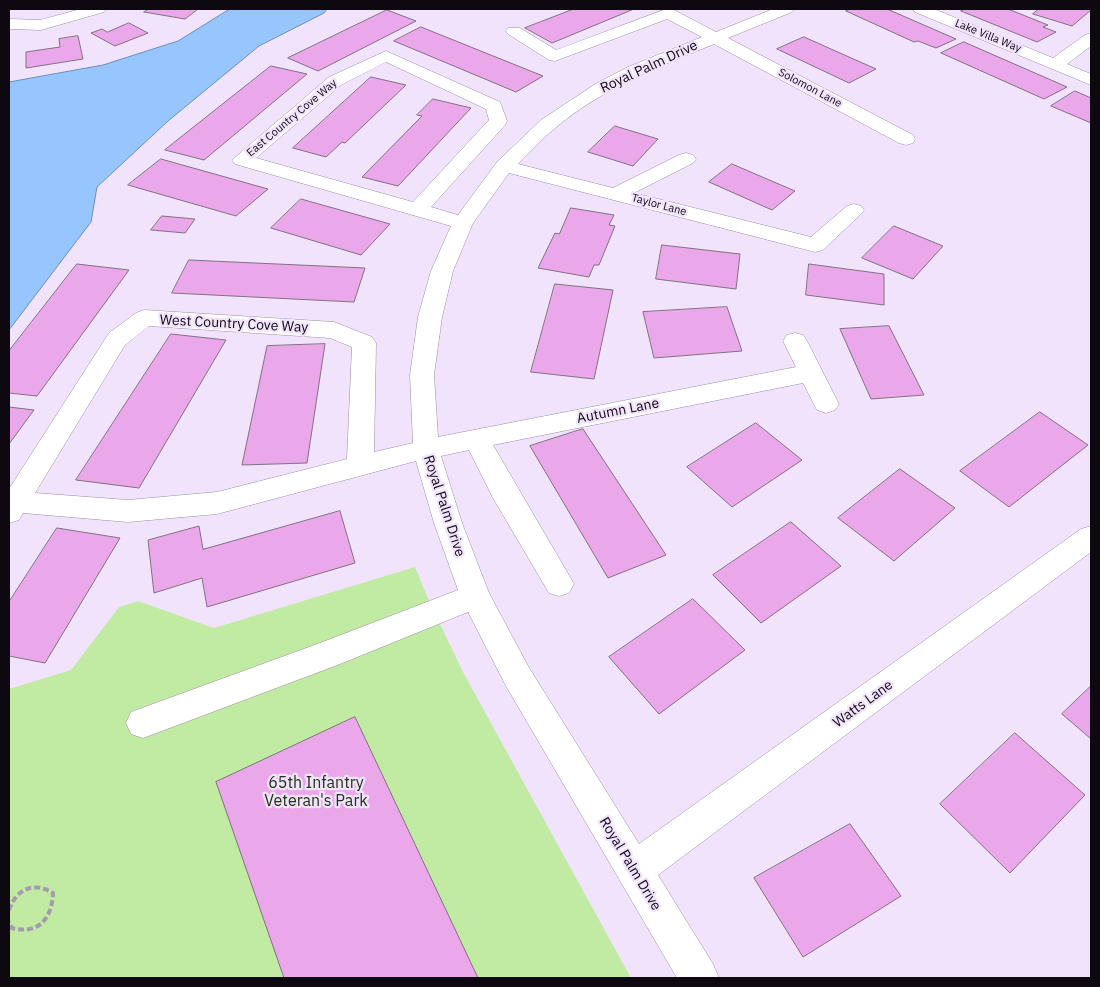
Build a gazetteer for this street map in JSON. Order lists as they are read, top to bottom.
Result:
{
  "streets": {
    "street": [
      "Lake Villa Way",
      "Royal Palm Drive",
      "Solomon Lane",
      "East Country Cove Way",
      "Taylor Lane",
      "West Country Cove Way",
      "Autumn Lane",
      "Watts Lane"
    ]
  },
  "crossings": [
    ["Royal Palm Drive", "Solomon Lane"],
    ["Royal Palm Drive", "East Country Cove Way"],
    ["Royal Palm Drive", "Taylor Lane"],
    ["Royal Palm Drive", "West Country Cove Way"],
    ["Royal Palm Drive", "Autumn Lane"],
    ["Royal Palm Drive", "Watts Lane"],
    ["West Country Cove Way", "Autumn Lane"]
  ],
  "parks": ["65th Infantry Veteran's Park"]
}
